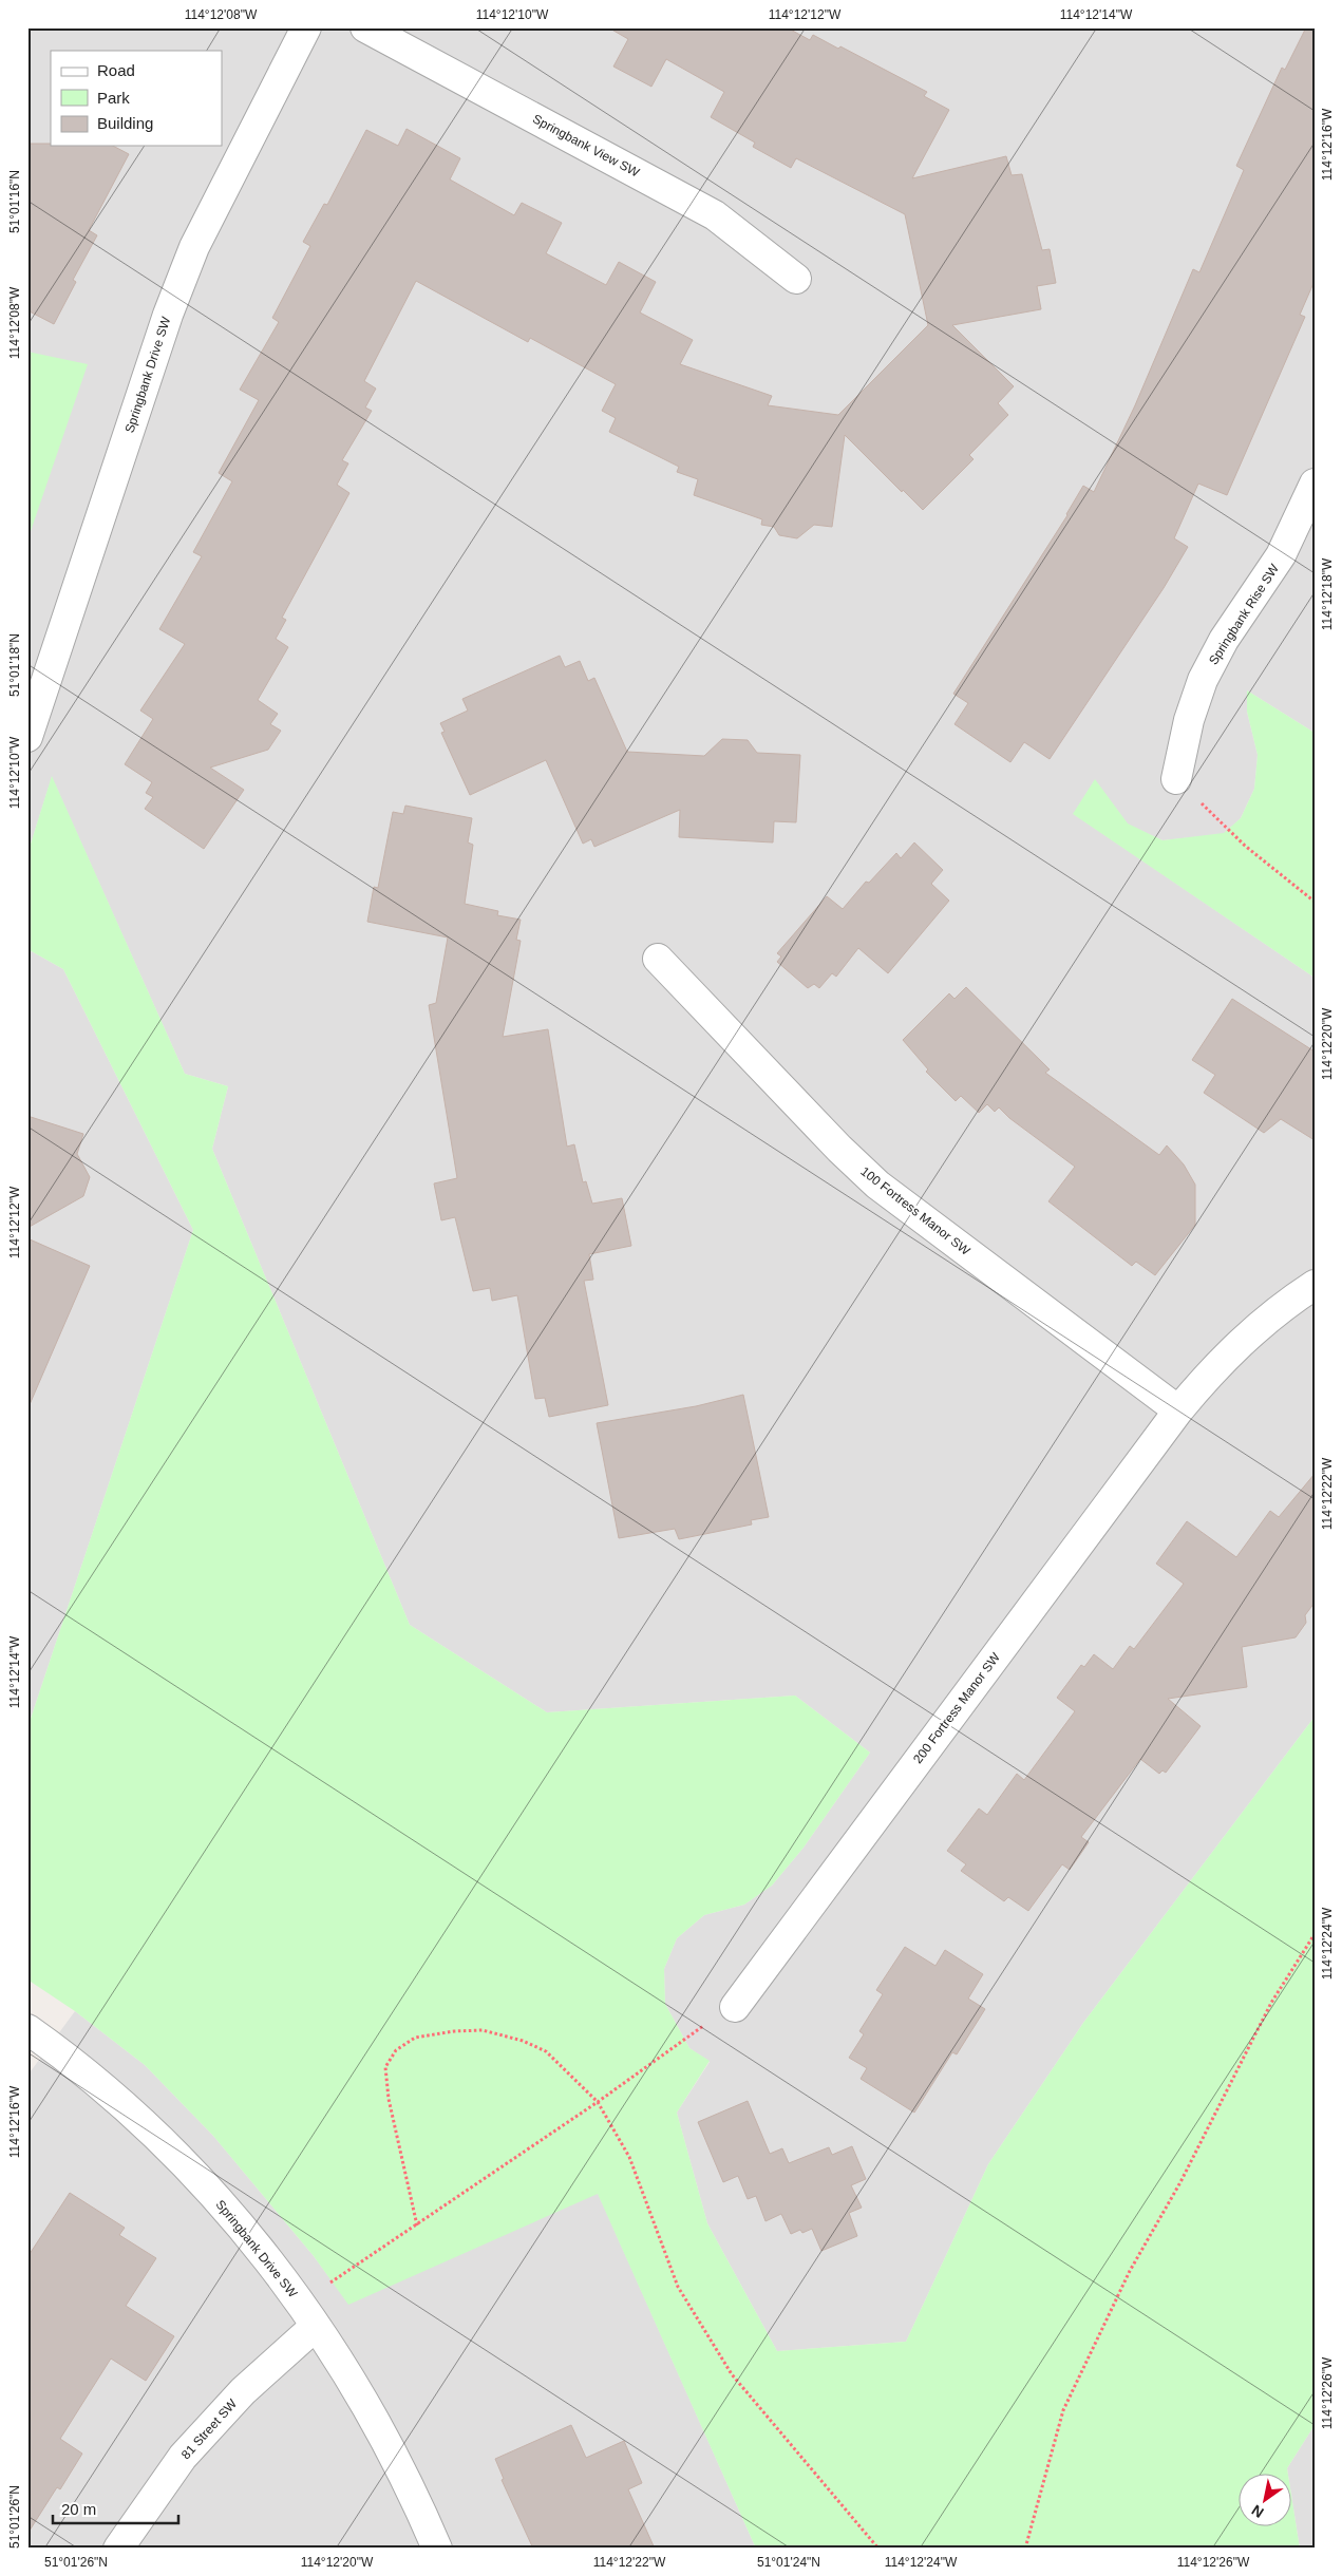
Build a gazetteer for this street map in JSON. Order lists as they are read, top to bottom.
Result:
{
  "streets": {
    "street": [
      "Springbank View SW",
      "Springbank Drive SW",
      "Springbank Rise SW",
      "100 Fortress Manor SW",
      "200 Fortress Manor SW",
      "81 Street SW"
    ]
  },
  "crossings": [
    ["Springbank Drive SW", "81 Street SW"],
    ["100 Fortress Manor SW", "200 Fortress Manor SW"]
  ],
  "legend": ["Road", "Park", "Building"],
  "scale_bar": "20 m",
  "north": "bottom left",
  "coordinates": [
    "114°12'08\"W",
    "114°12'10\"W",
    "114°12'12\"W",
    "114°12'14\"W",
    "114°12'16\"W",
    "51°01'16\"N",
    "114°12'18\"W",
    "51°01'18\"N",
    "114°12'20\"W",
    "114°12'22\"W",
    "114°12'24\"W",
    "114°12'26\"W",
    "51°01'26\"N",
    "51°01'24\"N"
  ]
}
